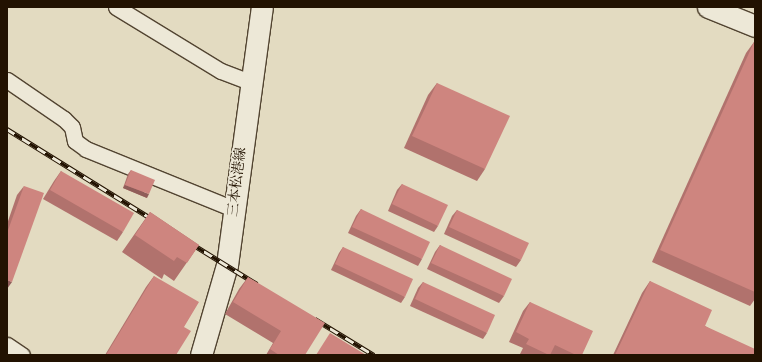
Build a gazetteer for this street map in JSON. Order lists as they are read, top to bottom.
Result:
{
  "streets": {
    "main road": ["三本松港線"]
  }
}
